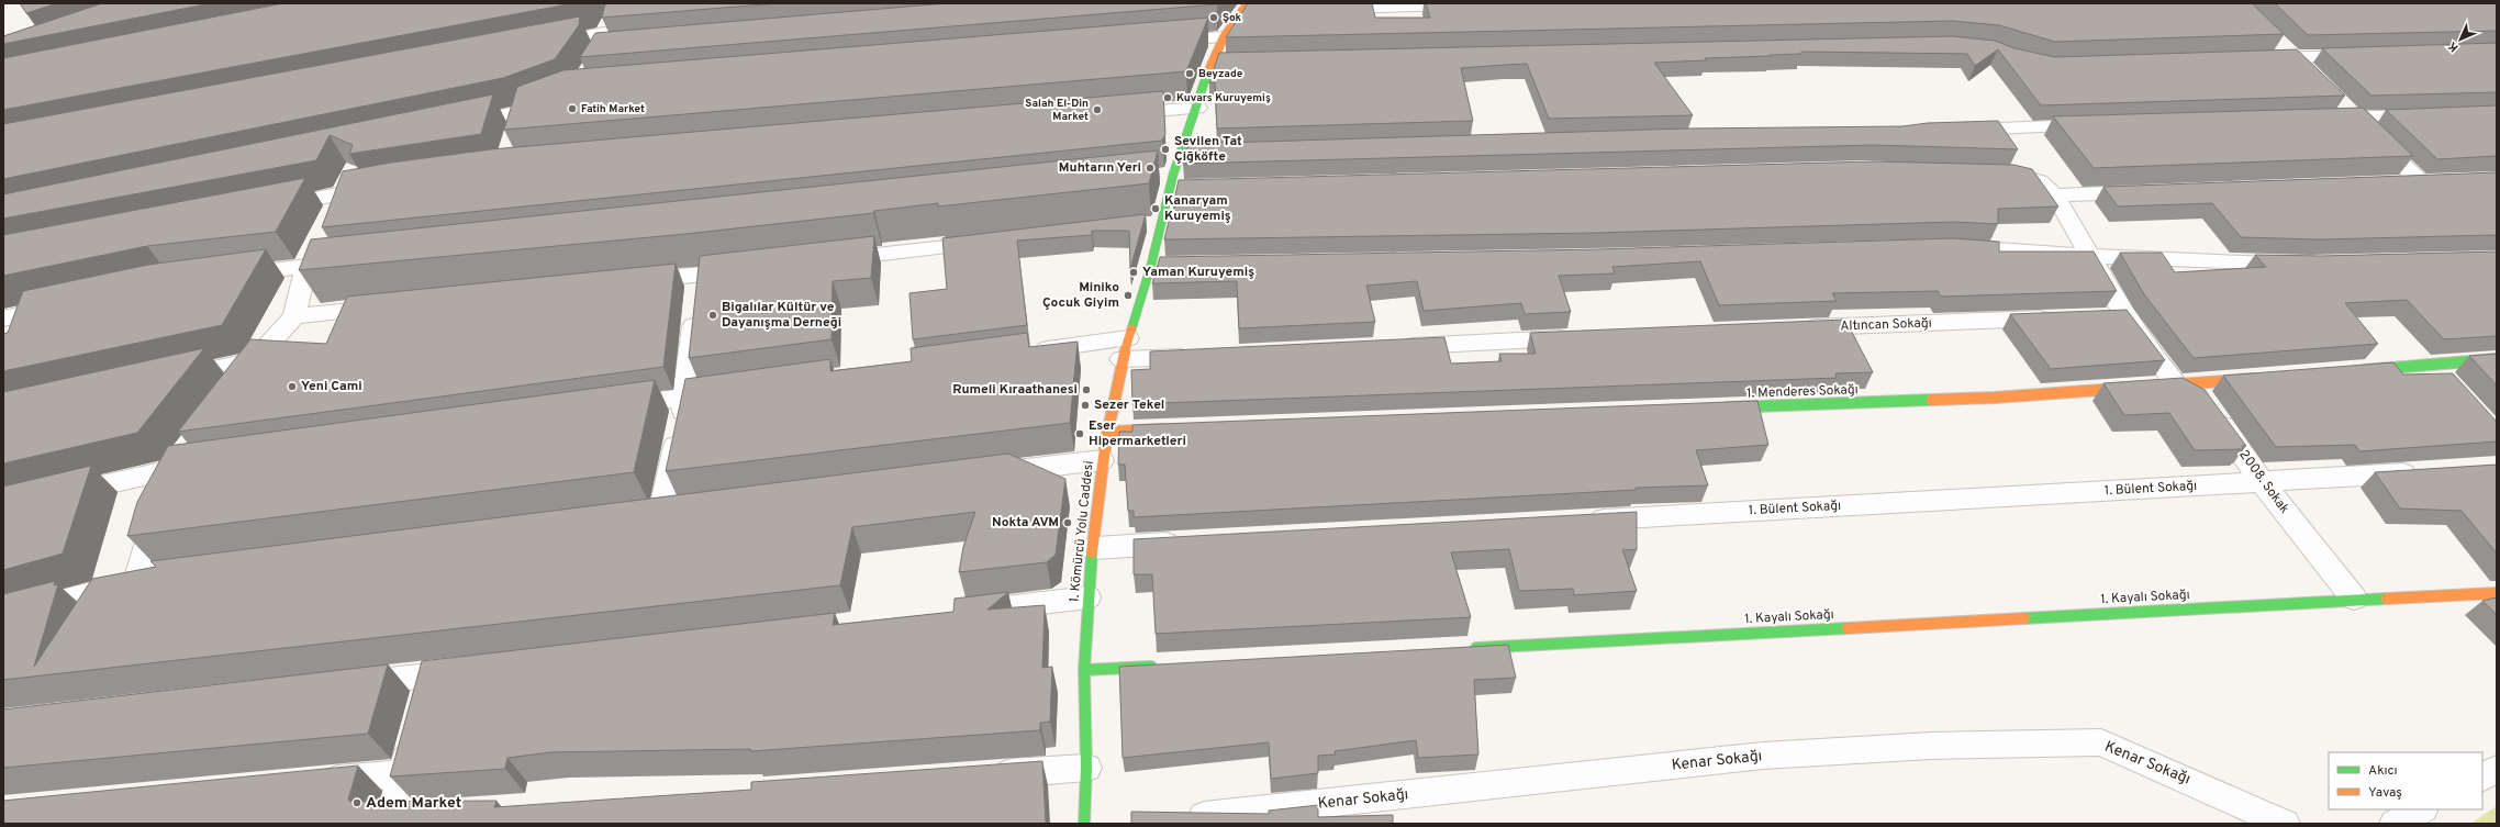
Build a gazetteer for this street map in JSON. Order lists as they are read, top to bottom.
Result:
{
  "streets": {
    "street": [
      "Altıncan Sokağı",
      "1. Menderes Sokağı",
      "2008. Sokak",
      "1. Bülent Sokağı",
      "1. Kömürcü Yolu Caddesi",
      "1. Kayalı Sokağı",
      "Kenar Sokağı"
    ]
  },
  "crossings": [
    ["1. Menderes Sokağı", "2008. Sokak"],
    ["2008. Sokak", "1. Bülent Sokağı"],
    ["2008. Sokak", "1. Kayalı Sokağı"]
  ],
  "places": [
    "Şok",
    "Beyzade",
    "Kuvars Kuruyemiş",
    "Fatih Market",
    "Salah El-Din Market",
    "Sevilen Tat Çiğköfte",
    "Muhtarın Yeri",
    "Kanaryam Kuruyemiş",
    "Yaman Kuruyemiş",
    "Miniko Çocuk Giyim",
    "Bigalılar Kültür ve Dayanışma Derneği",
    "Yeni Cami",
    "Rumeli Kıraathanesi",
    "Sezer Tekel",
    "Eser Hipermarketleri",
    "Nokta AVM",
    "Adem Market"
  ],
  "legend": ["Akıcı", "Yavaş"],
  "north": "bottom left"
}
